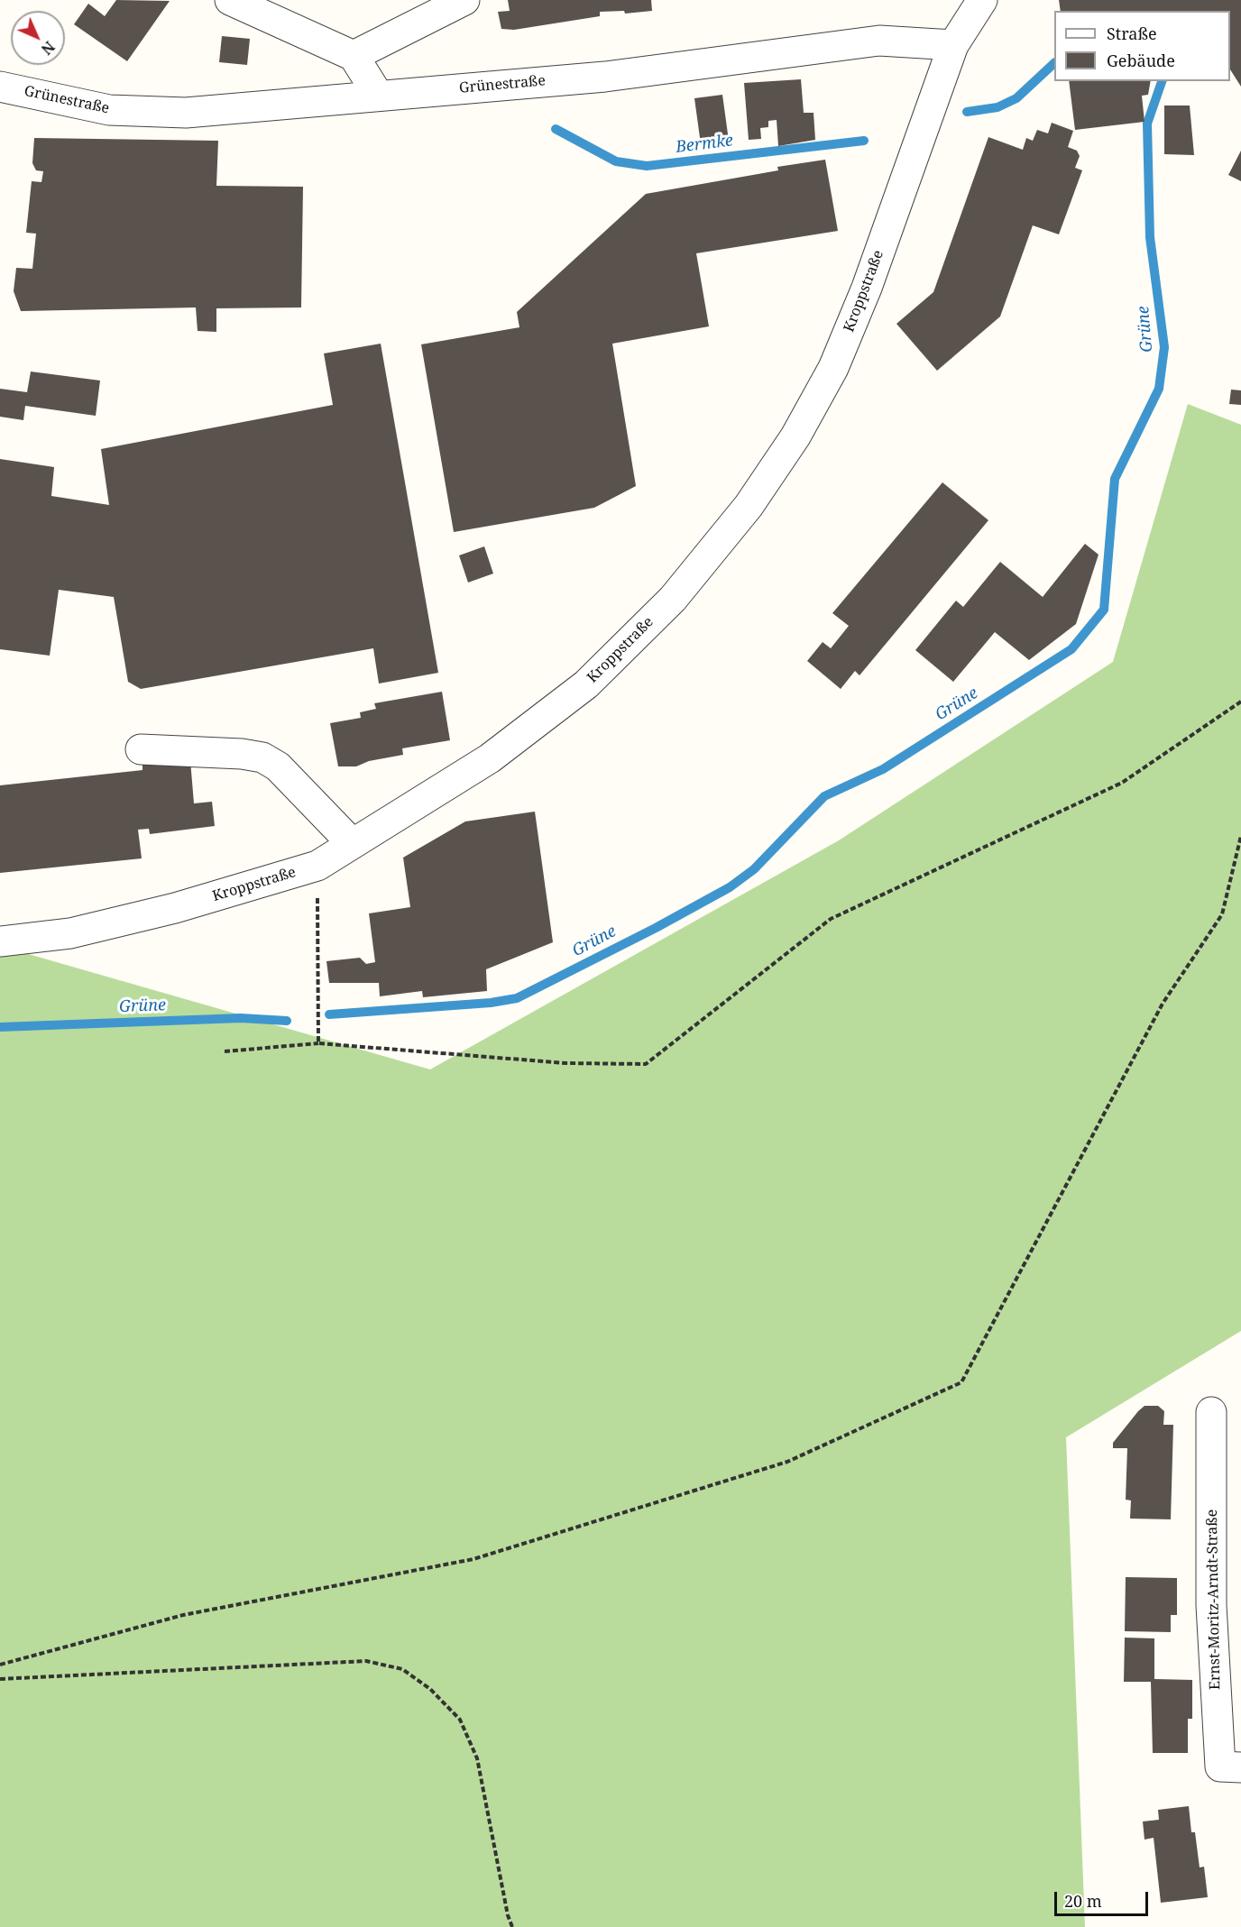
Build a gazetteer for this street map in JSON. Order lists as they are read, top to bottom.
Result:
{
  "streets": {
    "street": ["Grünestraße", "Kroppstraße", "Ernst-Moritz-Arndt-Straße"]
  },
  "crossings": [
    ["Grünestraße", "Kroppstraße"]
  ],
  "water": ["Bermke", "Grüne"],
  "legend": ["Straße", "Gebäude"],
  "scale_bar": "20 m",
  "north": "bottom right"
}
